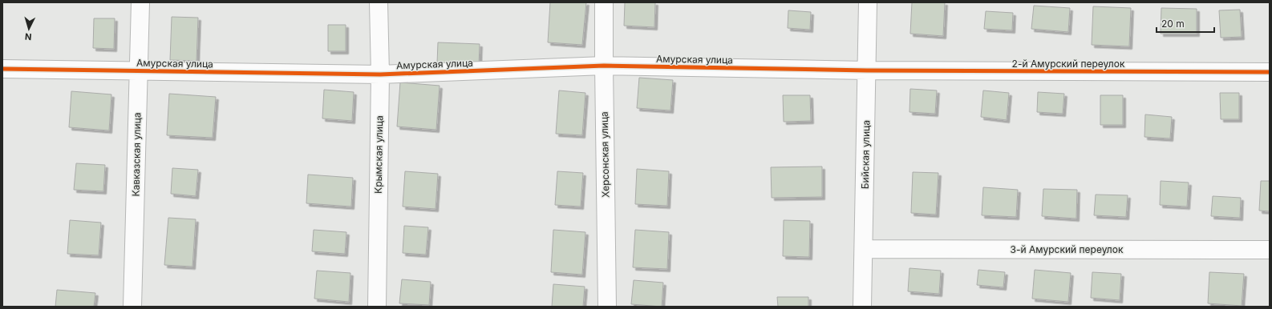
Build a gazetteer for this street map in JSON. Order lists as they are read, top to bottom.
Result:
{
  "streets": {
    "street": [
      "Амурская улица",
      "2-й Амурский переулок",
      "Кавказская улица",
      "Крымская улица",
      "Херсонская улица",
      "Бийская улица",
      "3-й Амурский переулок"
    ]
  },
  "crossings": [
    ["Амурская улица", "2-й Амурский переулок"],
    ["Амурская улица", "Кавказская улица"],
    ["Амурская улица", "Крымская улица"],
    ["Амурская улица", "Херсонская улица"],
    ["Амурская улица", "Бийская улица"],
    ["2-й Амурский переулок", "Бийская улица"],
    ["Бийская улица", "3-й Амурский переулок"]
  ],
  "scale_bar": "20 m",
  "north": "bottom"
}
